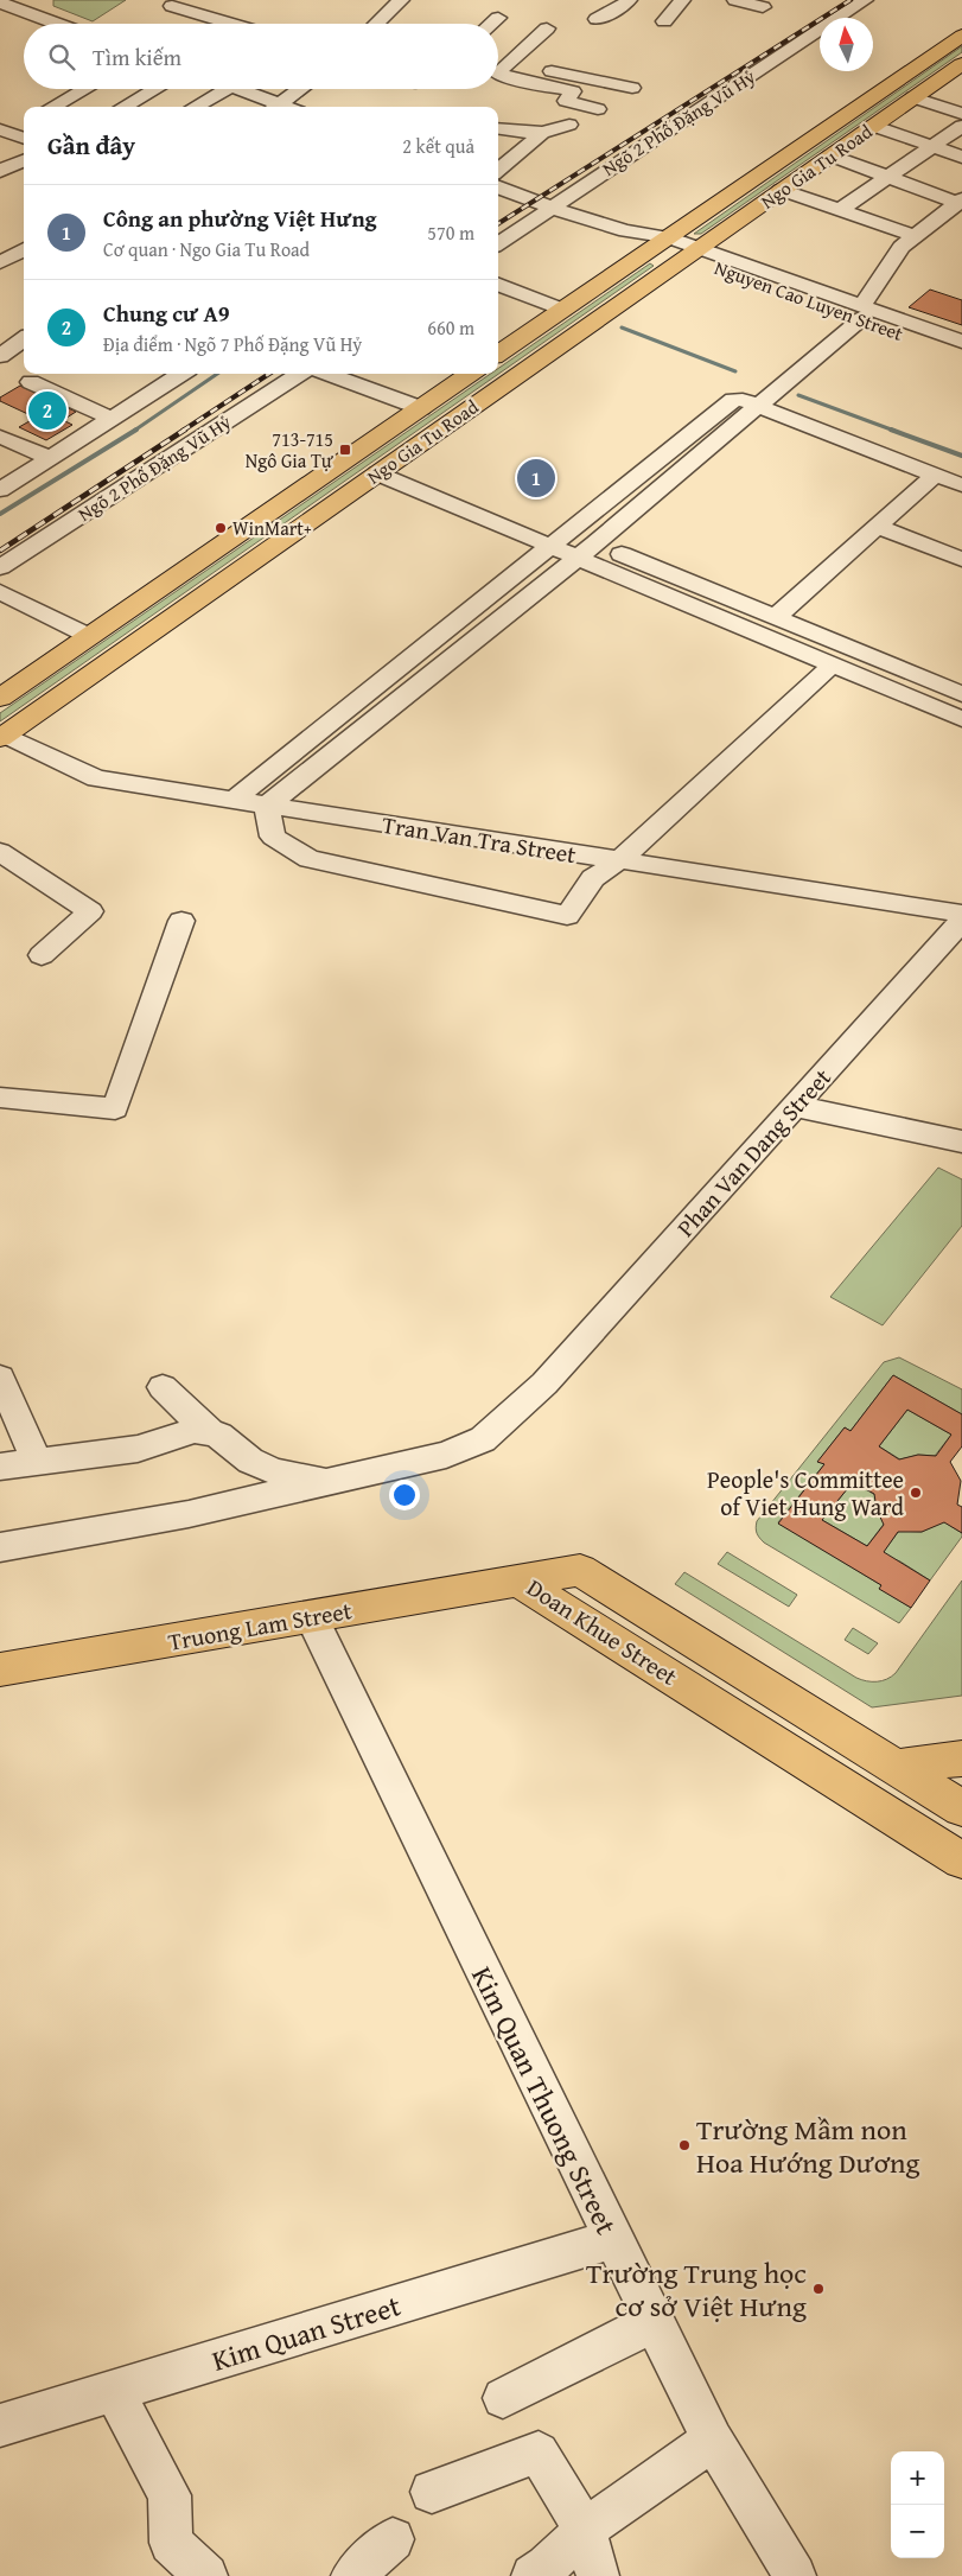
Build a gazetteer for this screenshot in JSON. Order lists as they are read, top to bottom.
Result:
{
  "streets": {
    "main road": ["Ngo Gia Tu Road", "Truong Lam Street", "Doan Khue Street"],
    "street": [
      "Ngõ 2 Phố Đặng Vũ Hỷ",
      "Nguyen Cao Luyen Street",
      "Tran Van Tra Street",
      "Phan Van Dang Street",
      "Kim Quan Thuong Street",
      "Kim Quan Street"
    ]
  },
  "crossings": [
    ["Ngõ 2 Phố Đặng Vũ Hỷ", "Nguyen Cao Luyen Street"],
    ["Ngo Gia Tu Road", "Nguyen Cao Luyen Street"],
    ["Ngo Gia Tu Road", "Tran Van Tra Street"],
    ["Truong Lam Street", "Doan Khue Street"],
    ["Truong Lam Street", "Kim Quan Thuong Street"],
    ["Kim Quan Thuong Street", "Kim Quan Street"]
  ],
  "places": {
    "transit": ["713-715 Ngô Gia Tự"],
    "other": [
      "WinMart+",
      "People's Committee of Viet Hung Ward",
      "Trường Mầm non Hoa Hướng Dương",
      "Trường Trung học cơ sở Việt Hưng"
    ]
  },
  "north": "top",
  "page": {
    "search": "Tìm kiếm",
    "heading": ["Gần đây", "2 kết quả"],
    "list": [
      {
        "mark": "1",
        "name": "Công an phường Việt Hưng",
        "note": "Cơ quan · Ngo Gia Tu Road",
        "value": "570 m"
      },
      {
        "mark": "2",
        "name": "Chung cư A9",
        "note": "Địa điểm · Ngõ 7 Phố Đặng Vũ Hỷ",
        "value": "660 m"
      }
    ],
    "pins": ["2", "1"],
    "map_buttons": ["+", "−"]
  }
}
